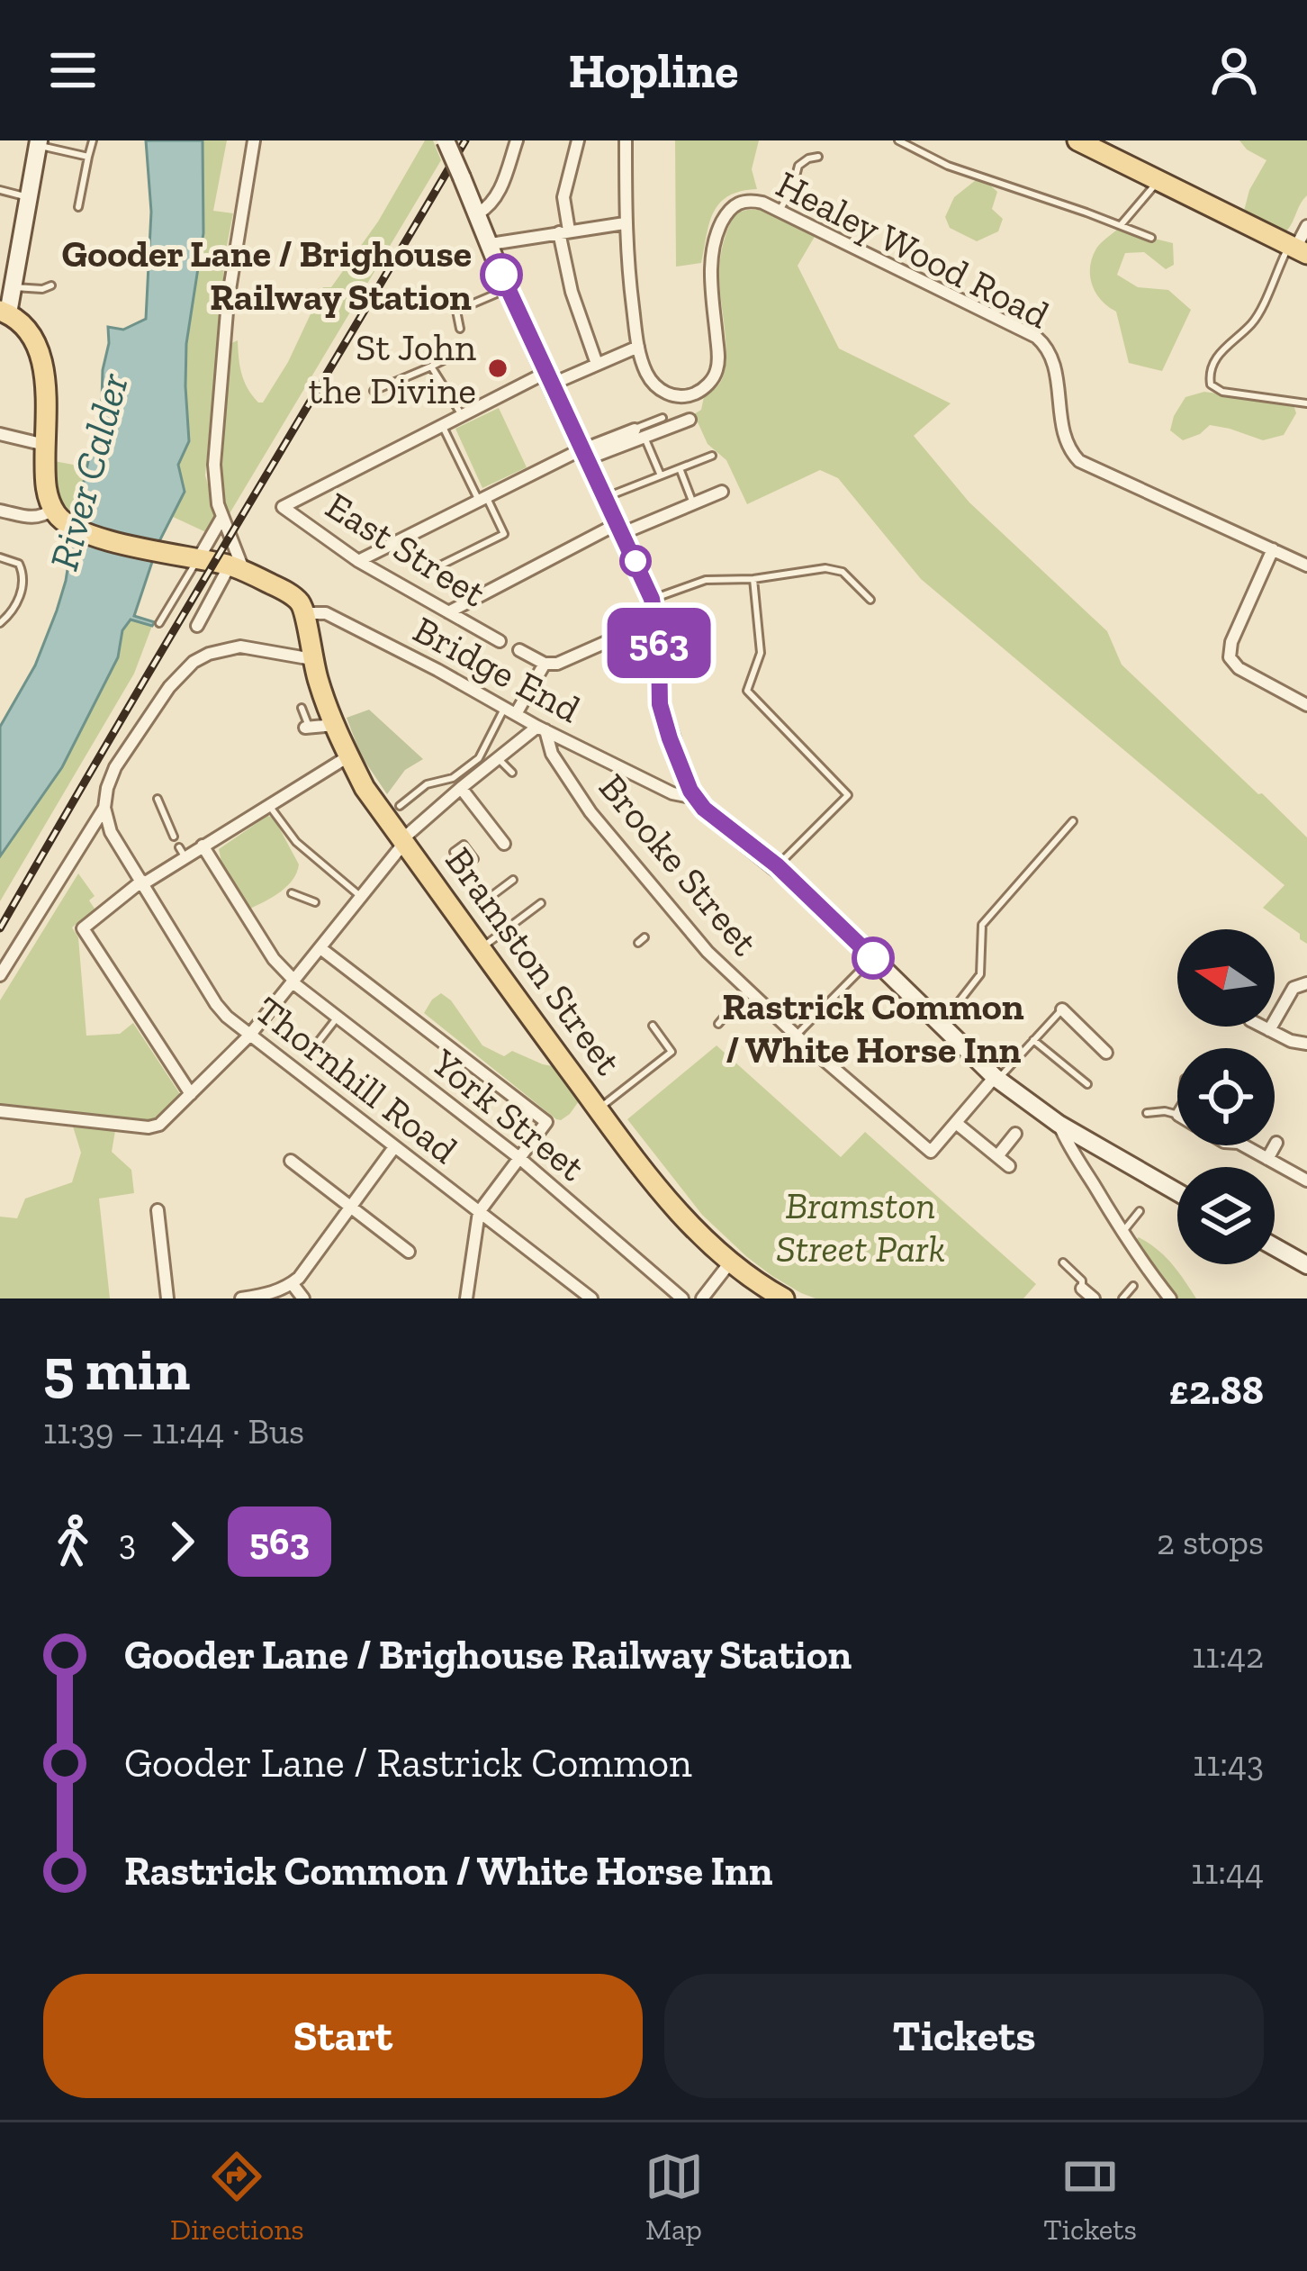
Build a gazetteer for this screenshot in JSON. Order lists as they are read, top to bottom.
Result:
{
  "streets": {
    "main road": ["Bramston Street"],
    "street": [
      "Healey Wood Road",
      "East Street",
      "Bridge End",
      "Brooke Street",
      "Thornhill Road",
      "York Street"
    ]
  },
  "crossings": [
    ["Bridge End", "Brooke Street"],
    ["Bridge End", "Bramston Street"]
  ],
  "water": ["River Calder"],
  "parks": ["Bramston Street Park"],
  "places": ["Gooder Lane / Brighouse Railway Station", "St John the Divine", "Rastrick Common / White Horse Inn"],
  "lines": ["bus line 563"],
  "north": "left",
  "page": {
    "header": "Hopline",
    "on_map": "563",
    "heading": ["5 min", "11:39 – 11:44 · Bus", "£2.88"],
    "legs": ["3", "563", "2 stops"],
    "list": [
      {
        "name": "Gooder Lane / Brighouse Railway Station",
        "value": "11:42"
      },
      {
        "name": "Gooder Lane / Rastrick Common",
        "value": "11:43"
      },
      {
        "name": "Rastrick Common / White Horse Inn",
        "value": "11:44"
      }
    ],
    "buttons": ["Start", "Tickets"],
    "tabs": ["Directions", "Map", "Tickets"]
  }
}
